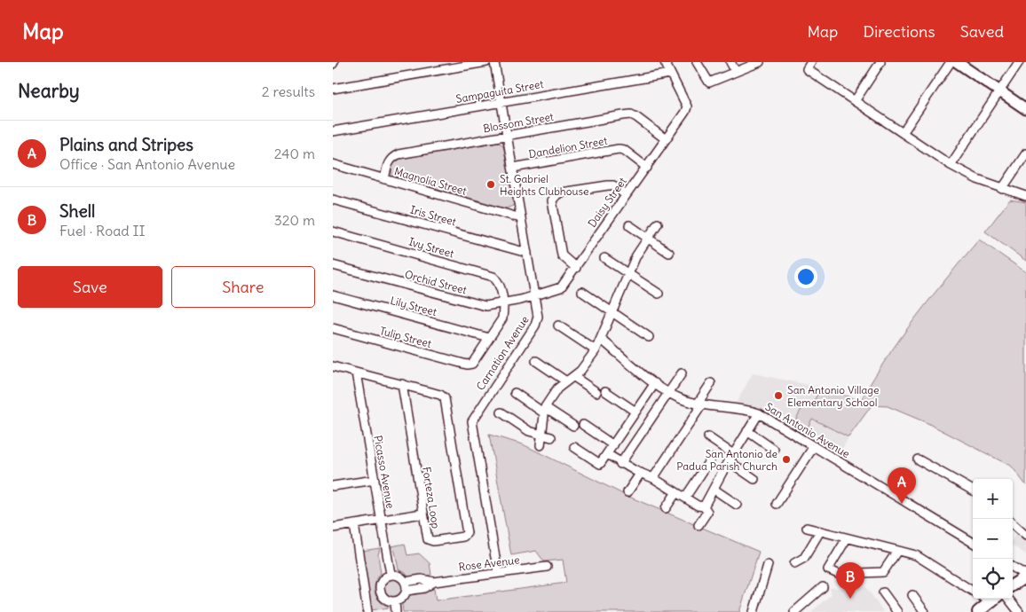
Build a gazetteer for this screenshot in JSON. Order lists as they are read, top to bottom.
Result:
{
  "streets": {
    "street": [
      "Sampaguita Street",
      "Blossom Street",
      "Dandelion Street",
      "Magnolia Street",
      "Daisy Street",
      "Iris Street",
      "Ivy Street",
      "Orchid Street",
      "Lily Street",
      "Tulip Street",
      "Carnation Avenue",
      "San Antonio Avenue",
      "Picasso Avenue",
      "Forteza Loop",
      "Rose Avenue"
    ]
  },
  "crossings": [
    ["Sampaguita Street", "Daisy Street"],
    ["Sampaguita Street", "Carnation Avenue"],
    ["Blossom Street", "Magnolia Street"],
    ["Blossom Street", "Daisy Street"],
    ["Blossom Street", "Carnation Avenue"],
    ["Dandelion Street", "Daisy Street"],
    ["Dandelion Street", "Carnation Avenue"],
    ["Magnolia Street", "Carnation Avenue"],
    ["Daisy Street", "Orchid Street"],
    ["Daisy Street", "Carnation Avenue"],
    ["Iris Street", "Carnation Avenue"],
    ["Ivy Street", "Orchid Street"],
    ["Orchid Street", "Carnation Avenue"],
    ["Lily Street", "Tulip Street"],
    ["Carnation Avenue", "Rose Avenue"]
  ],
  "places": ["St. Gabriel Heights Clubhouse", "San Antonio Village Elementary School", "San Antonio de Padua Parish Church"],
  "page": {
    "header": "Map",
    "nav": ["Map", "Directions", "Saved"],
    "heading": ["Nearby", "2 results"],
    "list": [
      {
        "mark": "A",
        "name": "Plains and Stripes",
        "note": "Office · San Antonio Avenue",
        "value": "240 m"
      },
      {
        "mark": "B",
        "name": "Shell",
        "note": "Fuel · Road II",
        "value": "320 m"
      }
    ],
    "buttons": ["Save", "Share"],
    "pins": ["A", "B"],
    "map_buttons": ["+", "−"]
  }
}
